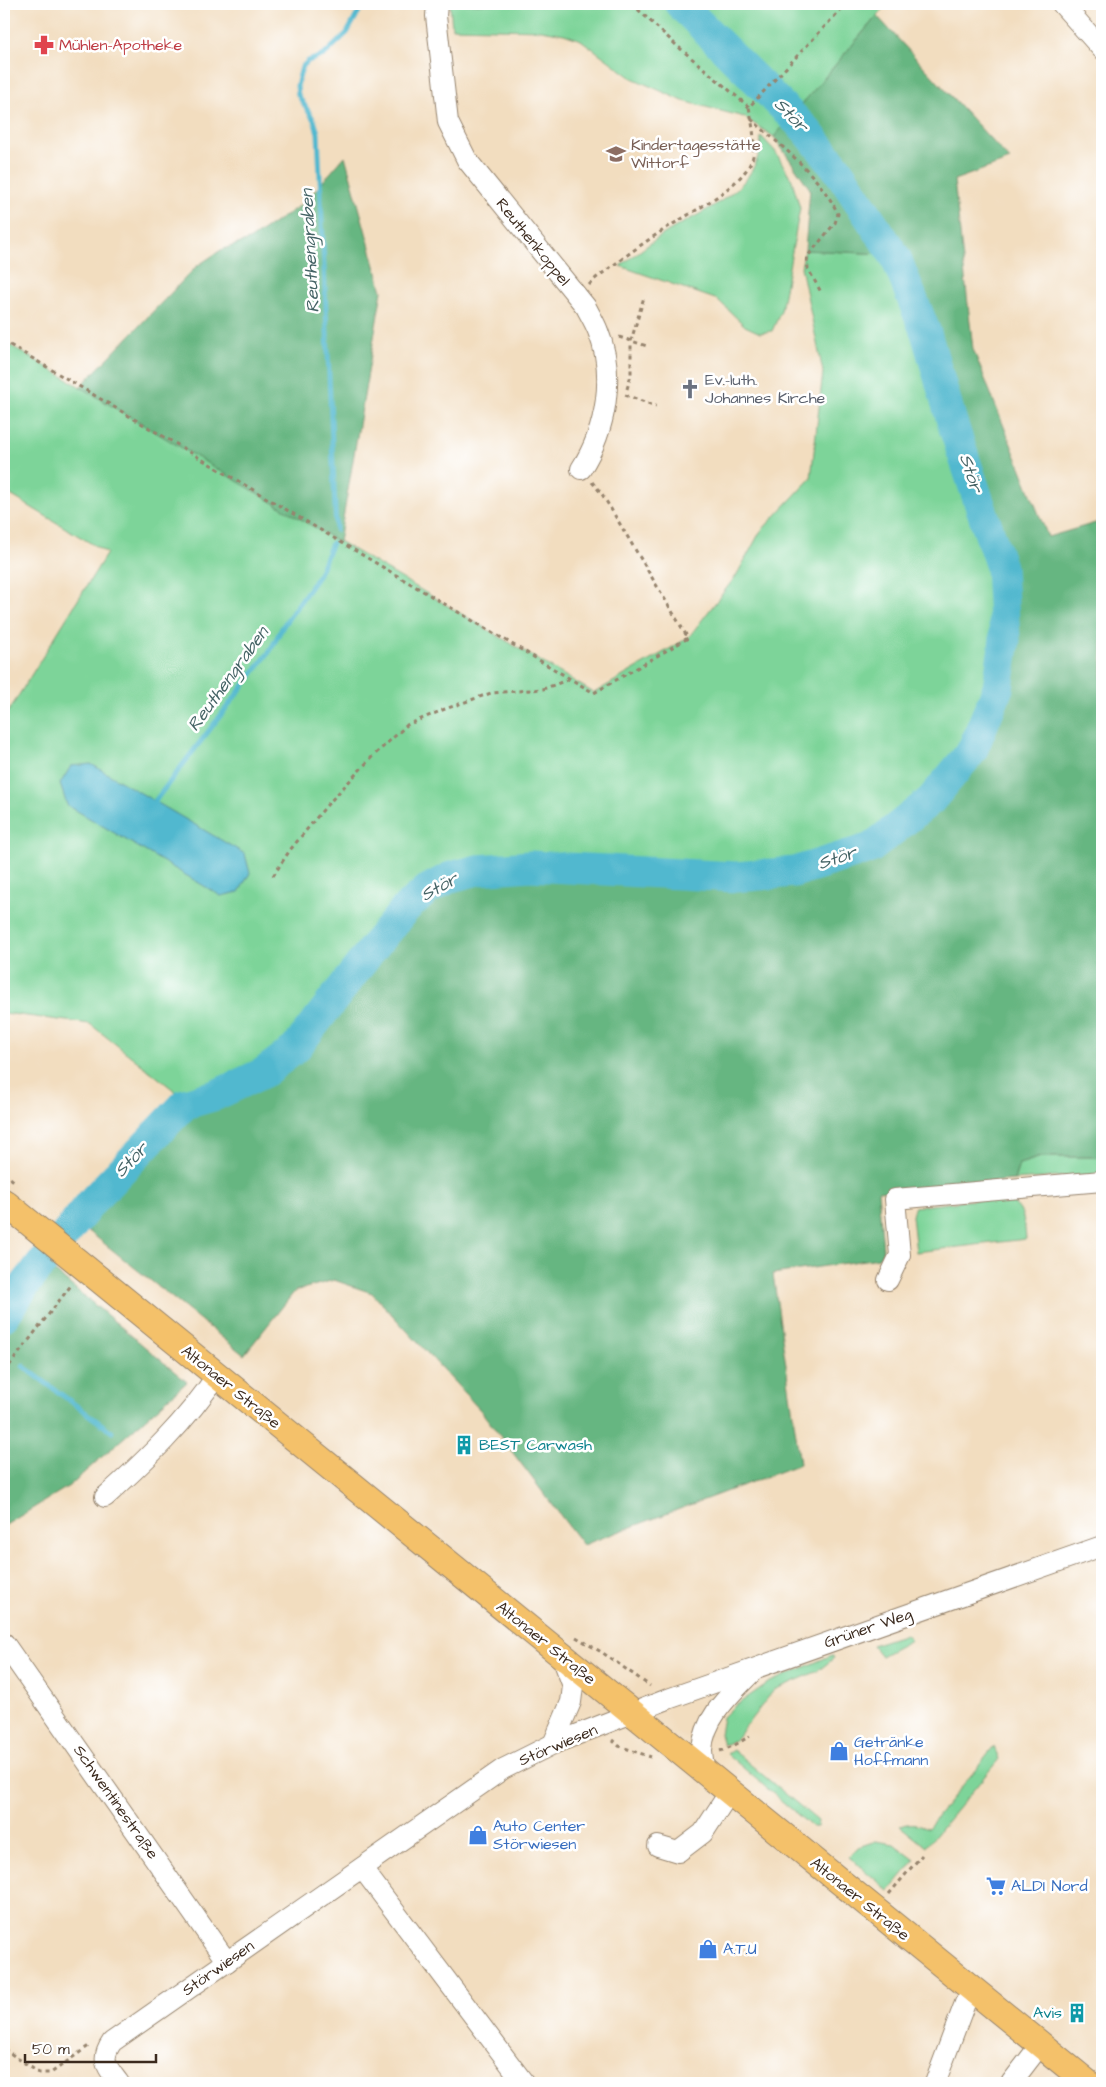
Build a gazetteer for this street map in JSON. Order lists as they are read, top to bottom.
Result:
{
  "streets": {
    "main road": ["Altonaer Straße"],
    "street": [
      "Reuthenkoppel",
      "Grüner Weg",
      "Störwiesen",
      "Schwentinestraße"
    ]
  },
  "crossings": [
    ["Altonaer Straße", "Grüner Weg"],
    ["Altonaer Straße", "Störwiesen"],
    ["Grüner Weg", "Störwiesen"],
    ["Störwiesen", "Schwentinestraße"]
  ],
  "water": ["Stör", "Reuthengraben"],
  "places": {
    "pharmacy": ["Mühlen-Apotheke"],
    "school or university": ["Kindertagesstätte Wittorf"],
    "church": ["Ev.-luth. Johannes Kirche"],
    "building": ["BEST Carwash", "Avis"],
    "shop": ["Getränke Hoffmann", "Auto Center Störwiesen", "A.T.U"],
    "supermarket": ["ALDI Nord"]
  },
  "scale_bar": "50 m"
}
